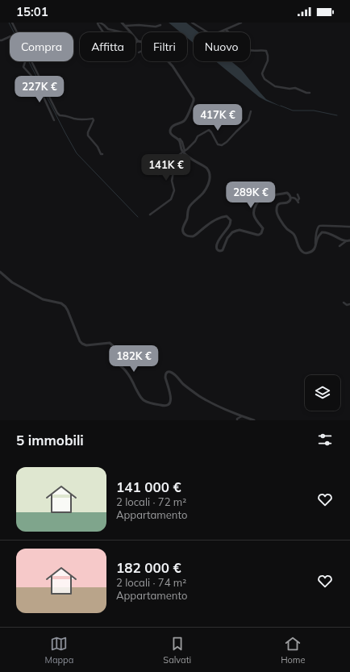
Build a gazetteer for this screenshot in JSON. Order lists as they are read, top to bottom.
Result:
{
  "page": {
    "status": "15:01",
    "chip": [
      "Compra",
      "Affitta",
      "Filtri",
      "Nuovo"
    ],
    "price": [
      "227K €",
      "417K €",
      "141K €",
      "289K €",
      "182K €"
    ],
    "heading": "5 immobili",
    "list": [
      {
        "name": "141 000 €",
        "note": "2 locali · 72 m² · Appartamento"
      },
      {
        "name": "182 000 €",
        "note": "2 locali · 74 m² · Appartamento"
      }
    ],
    "tabs": ["Mappa", "Salvati", "Home"]
  }
}
